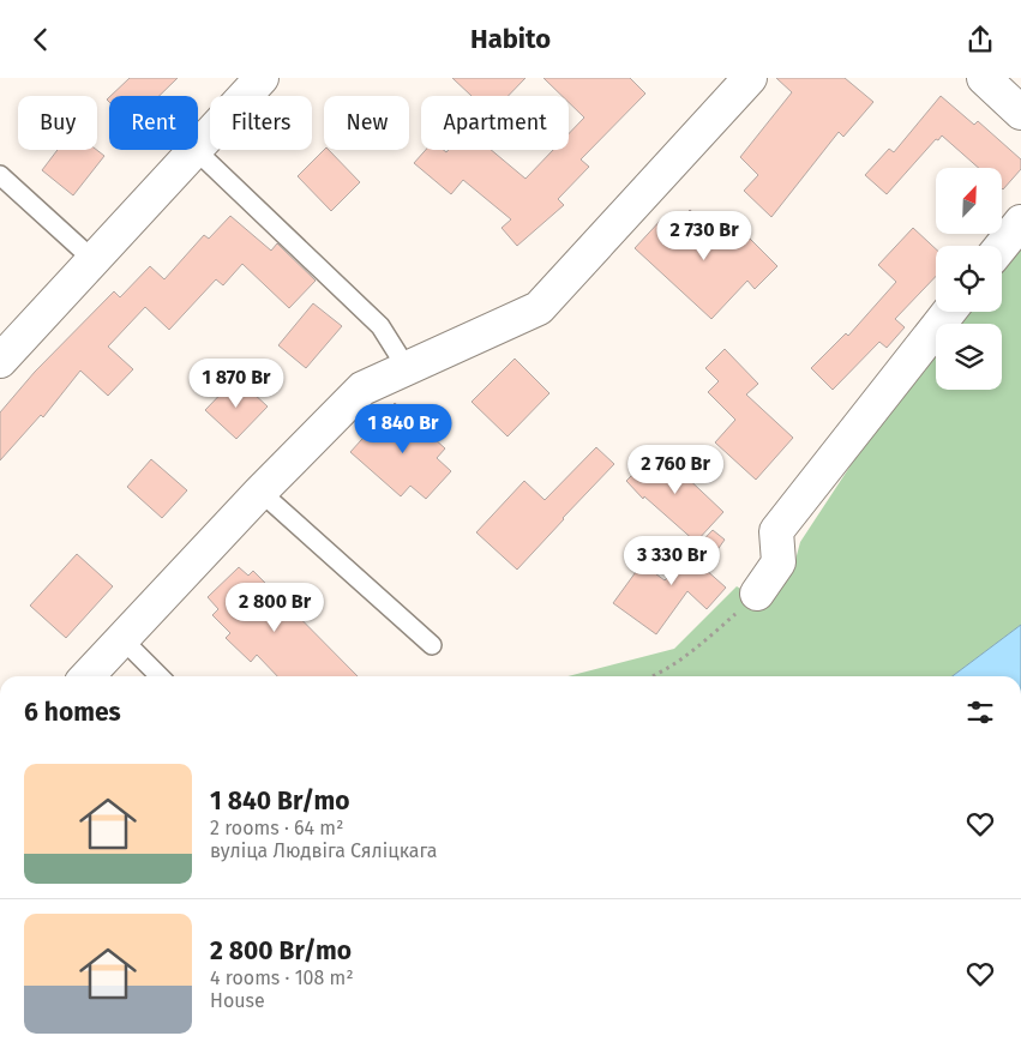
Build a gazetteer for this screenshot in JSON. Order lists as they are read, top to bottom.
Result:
{
  "north": "top right",
  "page": {
    "header": "Habito",
    "chip": [
      "Buy",
      "Rent",
      "Filters",
      "New",
      "Apartment"
    ],
    "price": [
      "2 730 Br",
      "1 870 Br",
      "1 840 Br",
      "2 760 Br",
      "3 330 Br",
      "2 800 Br"
    ],
    "heading": "6 homes",
    "list": [
      {
        "name": "1 840 Br/mo",
        "note": "2 rooms · 64 m² · вуліца Людвіга Сяліцкага"
      },
      {
        "name": "2 800 Br/mo",
        "note": "4 rooms · 108 m² · House"
      }
    ]
  }
}
